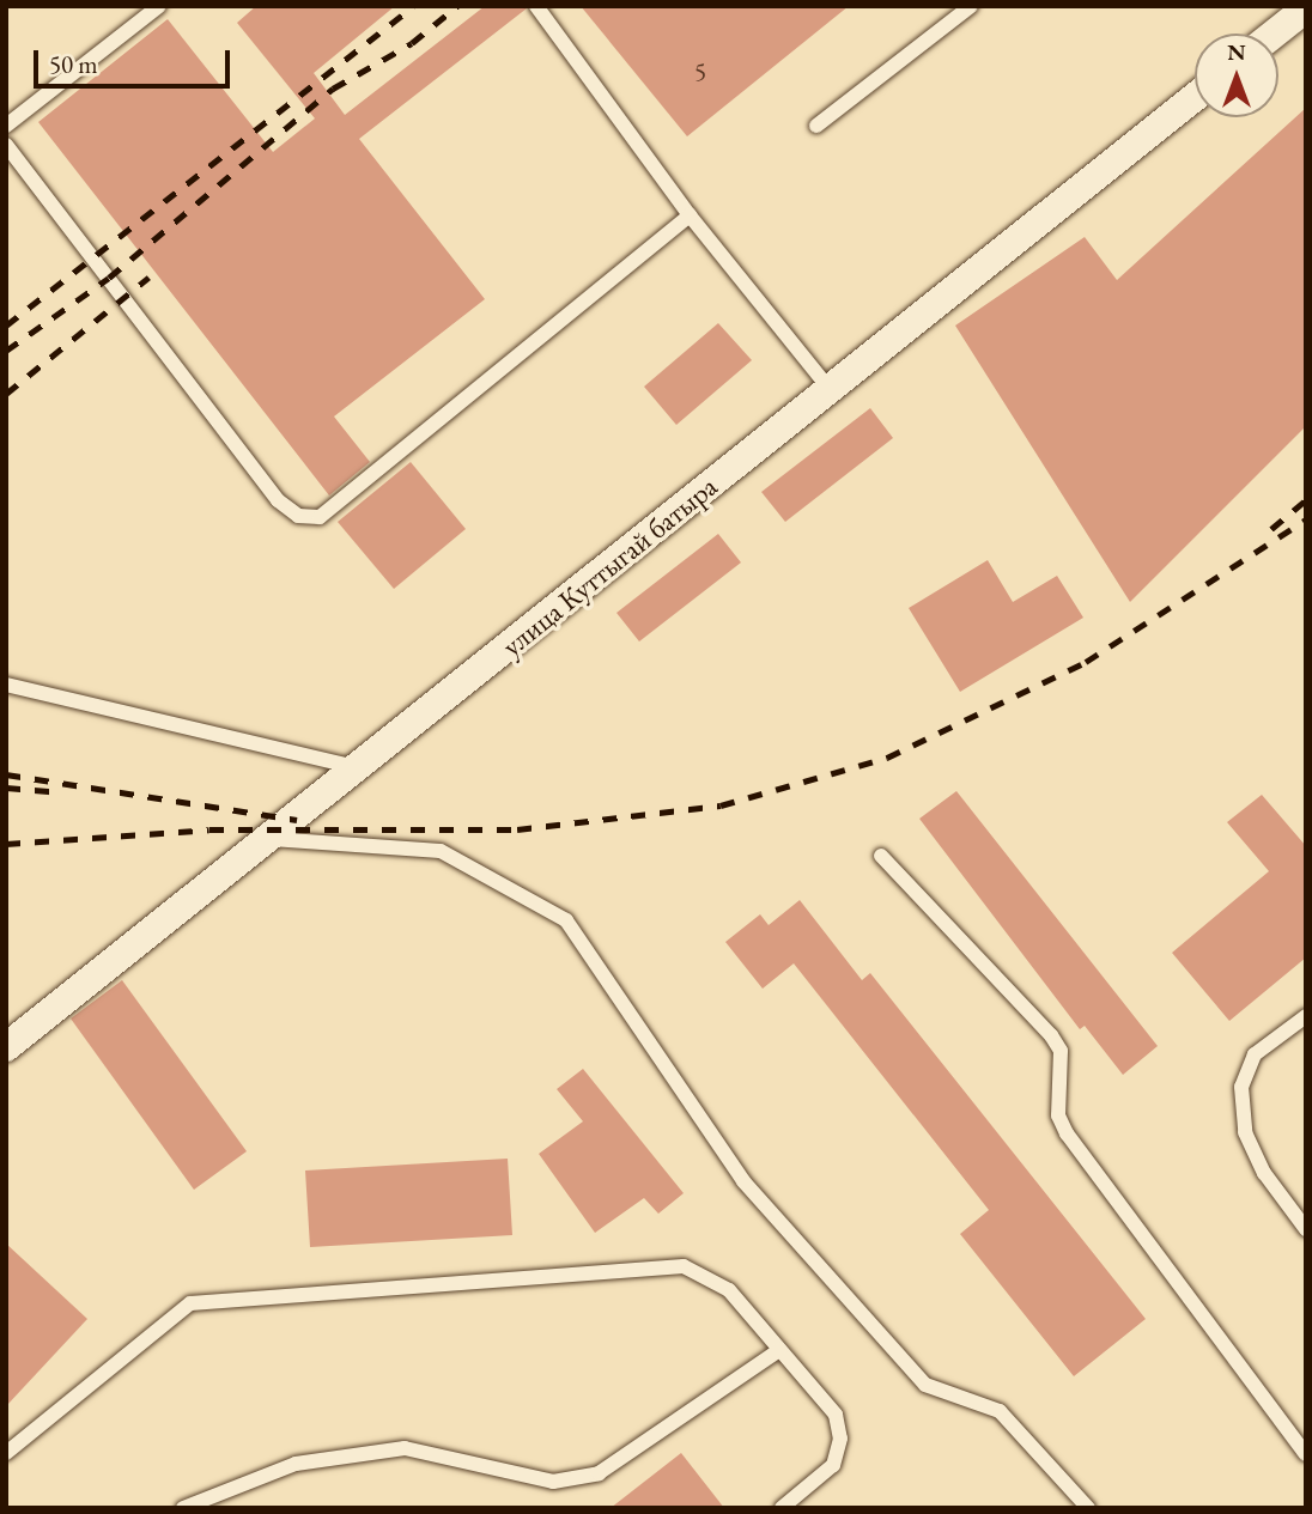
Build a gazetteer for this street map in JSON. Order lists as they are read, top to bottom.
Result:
{
  "streets": {
    "street": ["улица Куттыгай батыра"]
  },
  "house_numbers": ["5"],
  "scale_bar": "50 m",
  "north": "top"
}
